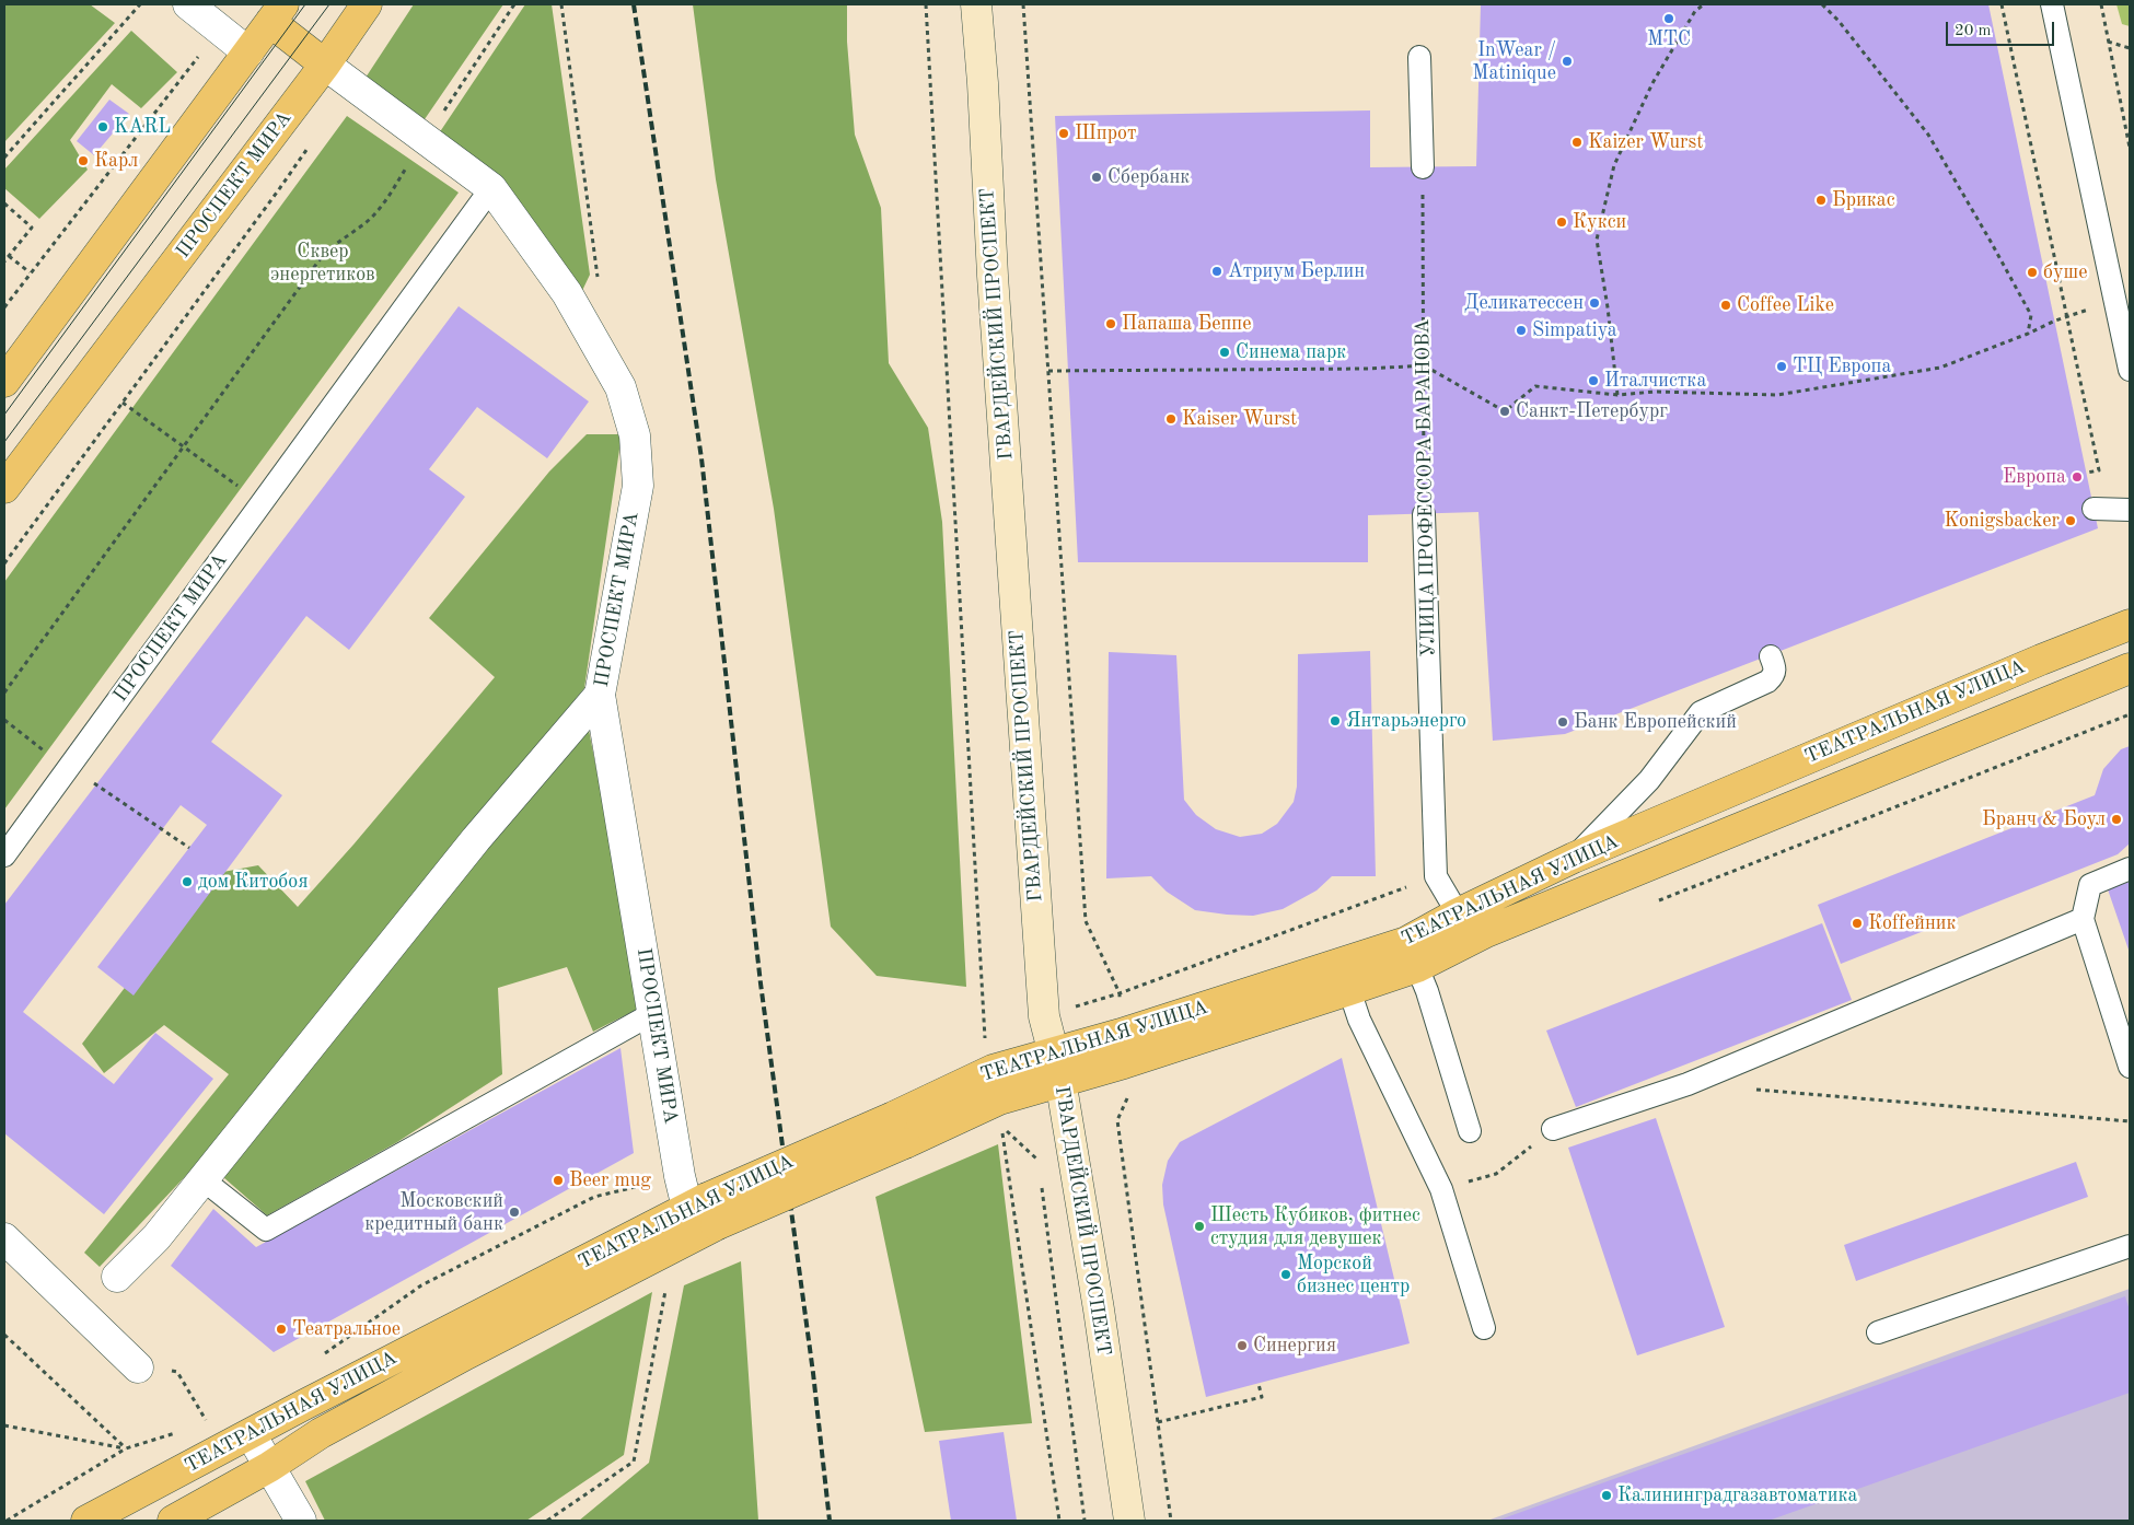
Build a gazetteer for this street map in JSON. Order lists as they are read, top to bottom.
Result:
{
  "streets": {
    "main road": ["ПРОСПЕКТ МИРА", "ГВАРДЕЙСКИЙ ПРОСПЕКТ", "ТЕАТРАЛЬНАЯ УЛИЦА"],
    "lane": ["УЛИЦА ПРОФЕССОРА БАРАНОВА"]
  },
  "crossings": [
    ["ПРОСПЕКТ МИРА", "ТЕАТРАЛЬНАЯ УЛИЦА"],
    ["ГВАРДЕЙСКИЙ ПРОСПЕКТ", "ТЕАТРАЛЬНАЯ УЛИЦА"],
    ["УЛИЦА ПРОФЕССОРА БАРАНОВА", "ТЕАТРАЛЬНАЯ УЛИЦА"]
  ],
  "parks": ["Сквер энергетиков"],
  "places": [
    "МТС",
    "InWear / Matinique",
    "KARL",
    "Шпрот",
    "Kaizer Wurst",
    "Карл",
    "Сбербанк",
    "Брикас",
    "Кукси",
    "Атриум Берлин",
    "буше",
    "Деликатессен",
    "Coffee Like",
    "Папаша Беппе",
    "Simpatiya",
    "Синема парк",
    "ТЦ Европа",
    "Италчистка",
    "Санкт-Петербург",
    "Kaiser Wurst",
    "Европа",
    "Konigsbacker",
    "Янтарьэнерго",
    "Банк Европейский",
    "Бранч & Боул",
    "дом Китобоя",
    "Коffейник",
    "Beer mug",
    "Московский кредитный банк",
    "Шесть Кубиков, фитнес студия для девушек",
    "Морской бизнес центр",
    "Театральное",
    "Синергия",
    "Калининградгазавтоматика"
  ],
  "scale_bar": "20 m"
}
